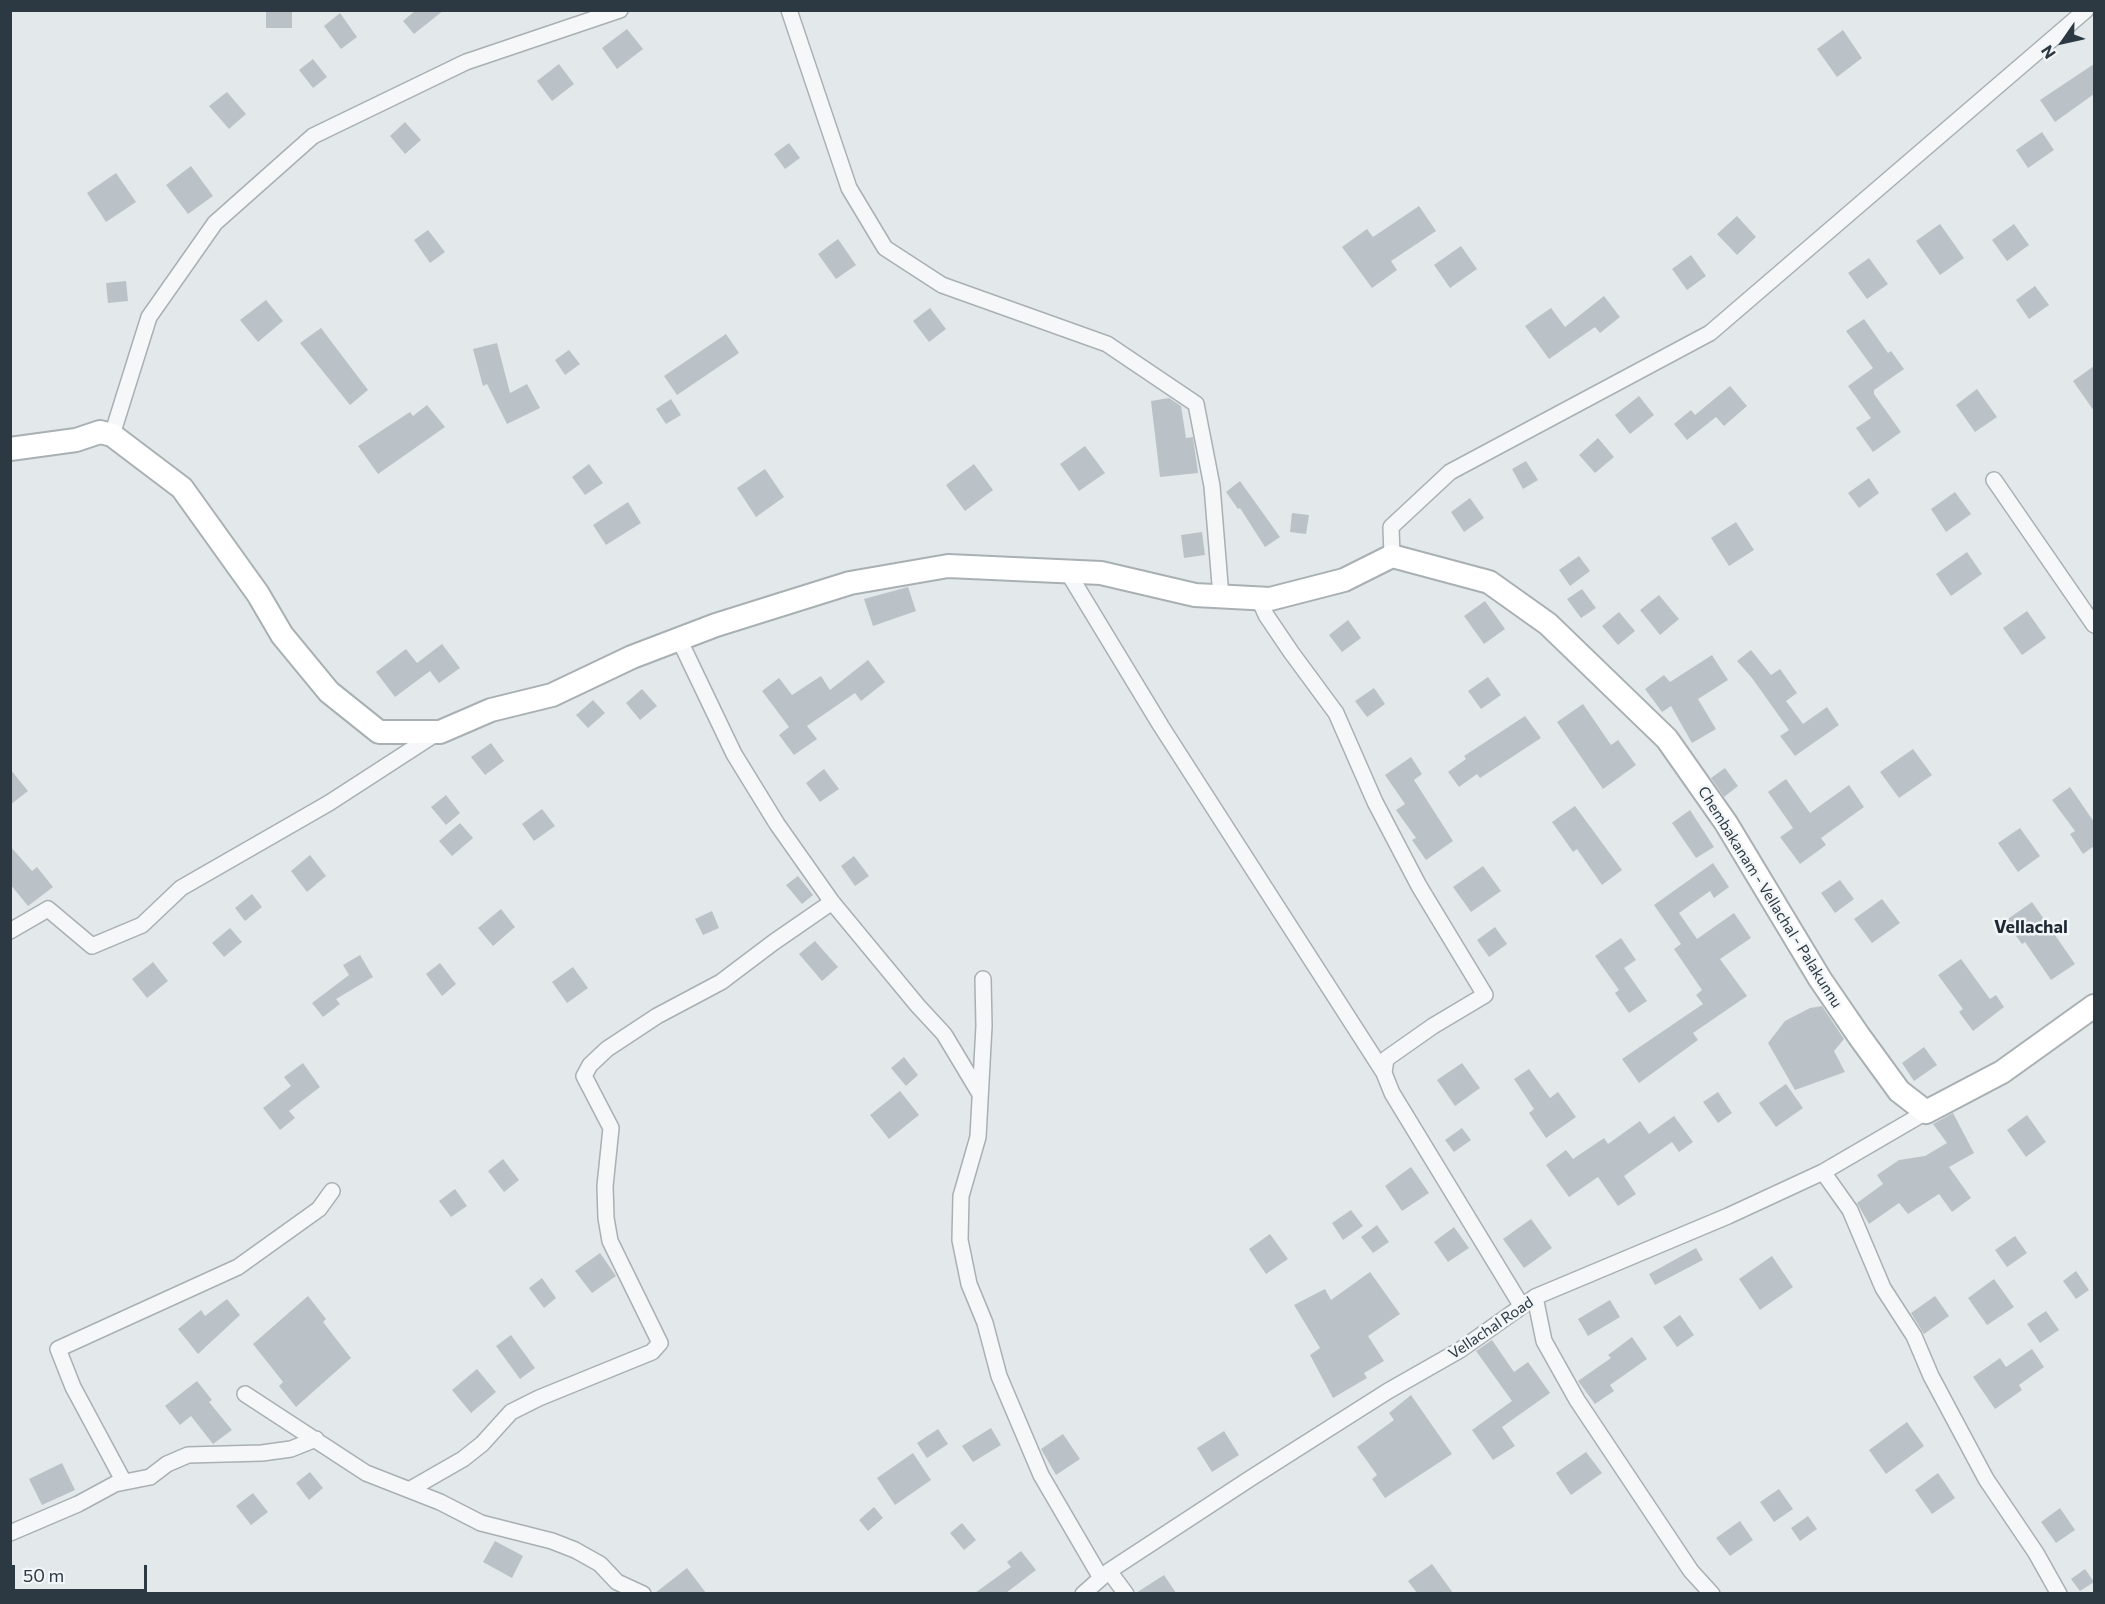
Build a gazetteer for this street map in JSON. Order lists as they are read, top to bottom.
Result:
{
  "streets": {
    "main road": ["Chembakanam - Vellachal - Palakunnu"],
    "street": ["Vellachal Road"]
  },
  "crossings": [
    ["Chembakanam - Vellachal - Palakunnu", "Vellachal Road"]
  ],
  "districts": ["Vellachal"],
  "scale_bar": "50 m",
  "north": "bottom left"
}
